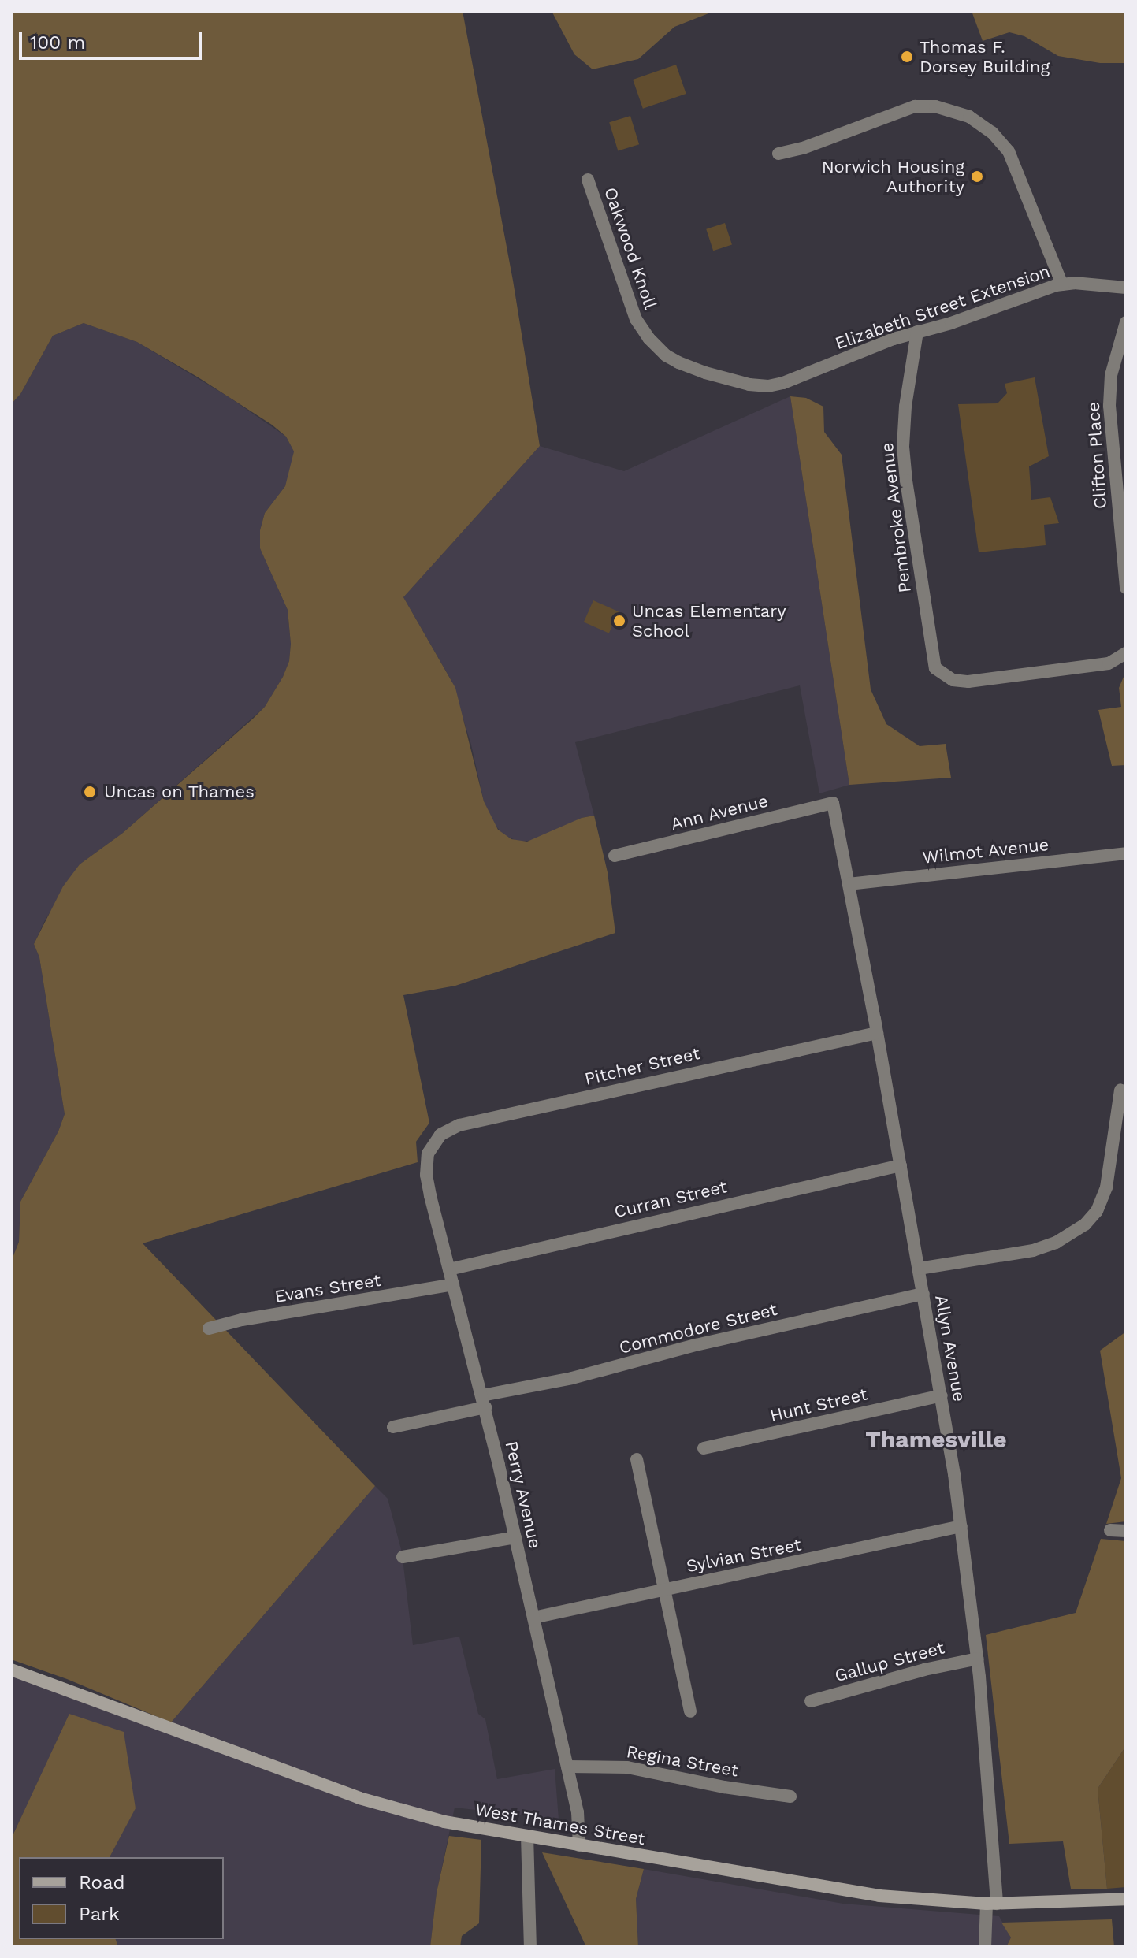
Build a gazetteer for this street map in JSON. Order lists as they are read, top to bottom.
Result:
{
  "streets": {
    "main road": ["West Thames Street"],
    "street": [
      "Oakwood Knoll",
      "Elizabeth Street Extension",
      "Clifton Place",
      "Pembroke Avenue",
      "Ann Avenue",
      "Wilmot Avenue",
      "Pitcher Street",
      "Curran Street",
      "Evans Street",
      "Commodore Street",
      "Allyn Avenue",
      "Hunt Street",
      "Perry Avenue",
      "Sylvian Street",
      "Gallup Street",
      "Regina Street"
    ]
  },
  "crossings": [
    ["Oakwood Knoll", "Elizabeth Street Extension"],
    ["Elizabeth Street Extension", "Pembroke Avenue"],
    ["Ann Avenue", "Allyn Avenue"],
    ["Wilmot Avenue", "Allyn Avenue"],
    ["Pitcher Street", "Allyn Avenue"],
    ["Pitcher Street", "Perry Avenue"],
    ["Curran Street", "Allyn Avenue"],
    ["Curran Street", "Perry Avenue"],
    ["Evans Street", "Perry Avenue"],
    ["Commodore Street", "Allyn Avenue"],
    ["Commodore Street", "Perry Avenue"],
    ["Allyn Avenue", "Hunt Street"],
    ["Allyn Avenue", "Sylvian Street"],
    ["Allyn Avenue", "Gallup Street"],
    ["Allyn Avenue", "West Thames Street"],
    ["Perry Avenue", "Sylvian Street"],
    ["Perry Avenue", "Regina Street"],
    ["Perry Avenue", "West Thames Street"]
  ],
  "districts": ["Thamesville"],
  "places": [
    "Thomas F. Dorsey Building",
    "Norwich Housing Authority",
    "Uncas Elementary School",
    "Uncas on Thames"
  ],
  "legend": ["Road", "Park"],
  "scale_bar": "100 m"
}
